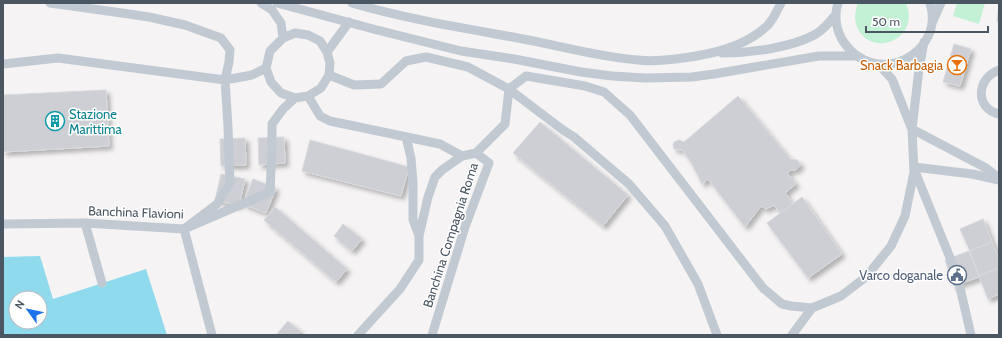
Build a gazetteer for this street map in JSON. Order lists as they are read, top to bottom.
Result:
{
  "streets": {
    "lane": ["Banchina Flavioni", "Banchina Compagnia Roma"]
  },
  "places": {
    "bar": ["Snack Barbagia"],
    "building": ["Stazione Marittima"],
    "public building": ["Varco doganale"]
  },
  "scale_bar": "50 m",
  "north": "top left"
}
